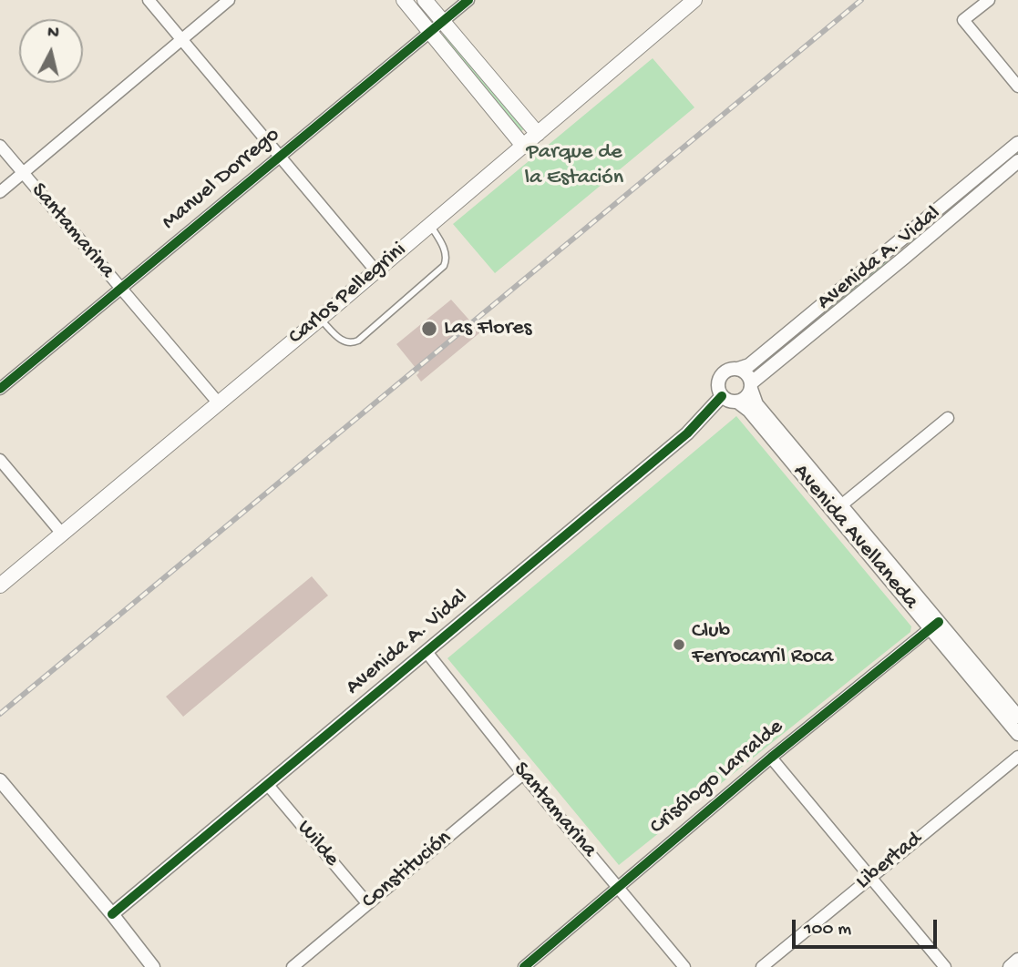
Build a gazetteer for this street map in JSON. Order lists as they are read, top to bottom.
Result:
{
  "streets": {
    "main road": ["Carlos Pellegrini"],
    "street": [
      "Manuel Dorrego",
      "Santamarina",
      "Avenida A. Vidal",
      "Avenida Avellaneda",
      "Crisólogo Larralde",
      "Wilde",
      "Libertad",
      "Constitución"
    ]
  },
  "crossings": [
    ["Manuel Dorrego", "Santamarina"],
    ["Santamarina", "Avenida A. Vidal"],
    ["Santamarina", "Carlos Pellegrini"],
    ["Santamarina", "Crisólogo Larralde"],
    ["Santamarina", "Constitución"],
    ["Avenida A. Vidal", "Avenida Avellaneda"],
    ["Avenida A. Vidal", "Wilde"],
    ["Avenida Avellaneda", "Crisólogo Larralde"],
    ["Wilde", "Constitución"]
  ],
  "parks": ["Parque de la Estación"],
  "places": ["Las Flores", "Club Ferrocarril Roca"],
  "scale_bar": "100 m",
  "north": "top"
}
